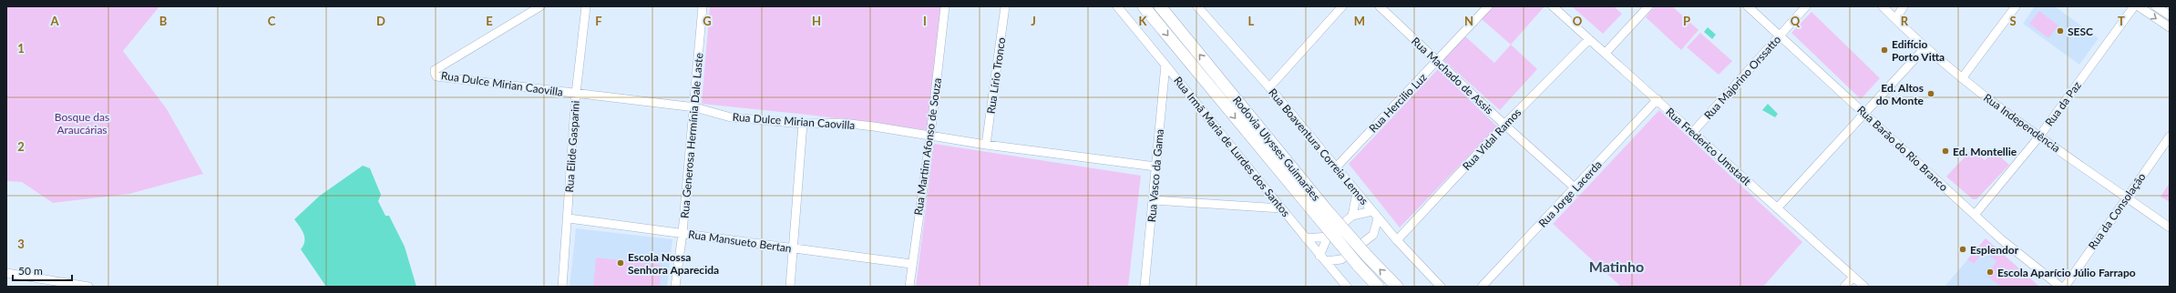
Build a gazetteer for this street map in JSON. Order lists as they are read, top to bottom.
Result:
{
  "streets": {
    "highway": ["Rodovia Ulysses Guimarães"],
    "street": [
      "Rua Lírio Tronco",
      "Rua Machado de Assis",
      "Rua Majorino Orssatto",
      "Rua Dulce Mirian Caovilla",
      "Rua Hercilio Luz",
      "Rua da Paz",
      "Rua Independência",
      "Rua Generosa Hermínia Dale Laste",
      "Rua Vidal Ramos",
      "Rua Elide Gasparini",
      "Rua Martim Afonso de Souza",
      "Rua Irmã Maria de Lurdes dos Santos",
      "Rua Boaventura Correia Lemos",
      "Rua Frederico Umstadt",
      "Rua Barão do Rio Branco",
      "Rua Vasco da Gama",
      "Rua Jorge Lacerda",
      "Rua da Consolação",
      "Rua Mansueto Bertan"
    ]
  },
  "crossings": [
    ["Rua Lírio Tronco", "Rua Dulce Mirian Caovilla"],
    ["Rua Machado de Assis", "Rua Hercilio Luz"],
    ["Rua Machado de Assis", "Rua Vidal Ramos"],
    ["Rua Machado de Assis", "Rua Jorge Lacerda"],
    ["Rua Majorino Orssatto", "Rua Frederico Umstadt"],
    ["Rua Majorino Orssatto", "Rua Barão do Rio Branco"],
    ["Rua Dulce Mirian Caovilla", "Rua Generosa Hermínia Dale Laste"],
    ["Rua Dulce Mirian Caovilla", "Rua Elide Gasparini"],
    ["Rua Dulce Mirian Caovilla", "Rua Martim Afonso de Souza"],
    ["Rua Dulce Mirian Caovilla", "Rua Vasco da Gama"],
    ["Rua Hercilio Luz", "Rua Boaventura Correia Lemos"],
    ["Rua da Paz", "Rua Independência"],
    ["Rua da Paz", "Rua Barão do Rio Branco"],
    ["Rua Independência", "Rua da Consolação"],
    ["Rua Generosa Hermínia Dale Laste", "Rua Mansueto Bertan"],
    ["Rua Vidal Ramos", "Rua Boaventura Correia Lemos"],
    ["Rua Vidal Ramos", "Rua Frederico Umstadt"],
    ["Rua Elide Gasparini", "Rua Mansueto Bertan"],
    ["Rua Martim Afonso de Souza", "Rua Mansueto Bertan"],
    ["Rua Irmã Maria de Lurdes dos Santos", "Rua Vasco da Gama"],
    ["Rua Frederico Umstadt", "Rua Jorge Lacerda"]
  ],
  "districts": ["Matinho"],
  "parks": ["Bosque das Araucárias"],
  "places": [
    "SESC",
    "Edifício Porto Vitta",
    "Ed. Altos do Monte",
    "Ed. Montellie",
    "Esplendor",
    "Escola Nossa Senhora Aparecida",
    "Escola Aparício Júlio Farrapo"
  ],
  "scale_bar": "50 m",
  "grid": {
    "columns": [
      "A",
      "B",
      "C",
      "D",
      "E",
      "F",
      "G",
      "H",
      "I",
      "J",
      "K",
      "L",
      "M",
      "N",
      "O",
      "P",
      "Q",
      "R",
      "S",
      "T"
    ],
    "rows": ["1", "2", "3"]
  }
}
